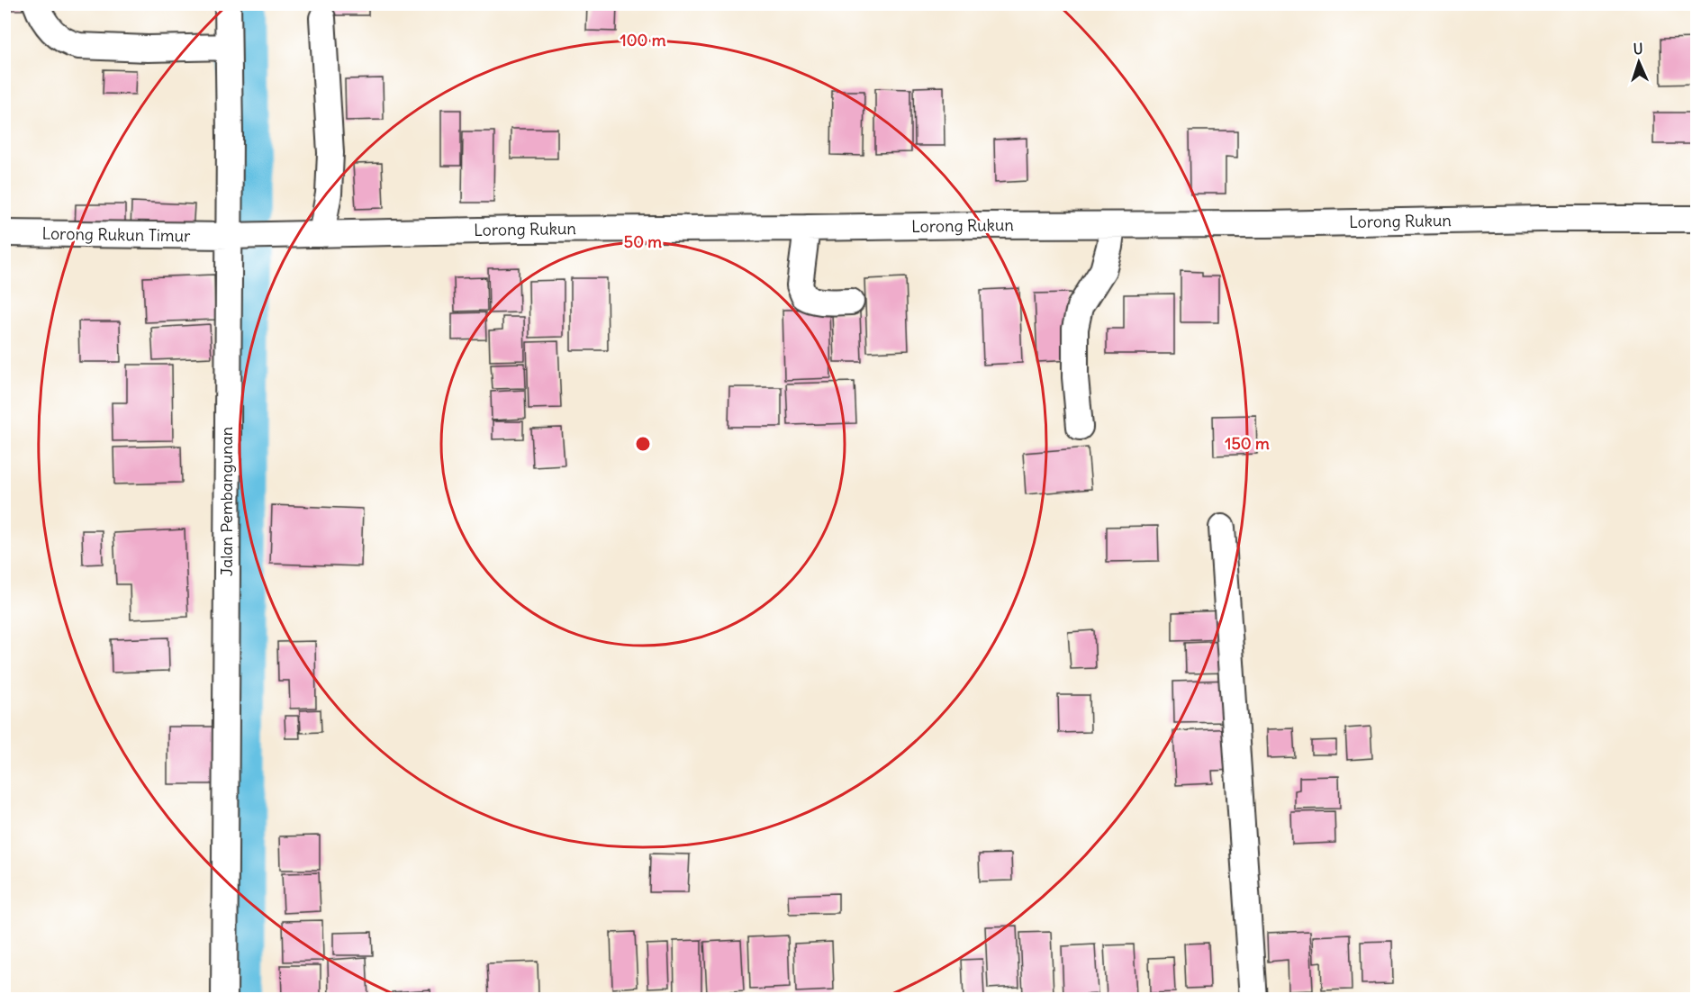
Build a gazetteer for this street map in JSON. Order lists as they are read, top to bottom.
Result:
{
  "streets": {
    "street": ["Lorong Rukun", "Lorong Rukun Timur", "Jalan Pembangunan"]
  },
  "crossings": [
    ["Lorong Rukun", "Lorong Rukun Timur"],
    ["Lorong Rukun", "Jalan Pembangunan"],
    ["Lorong Rukun Timur", "Jalan Pembangunan"]
  ],
  "north": "top",
  "rings": ["100 m", "50 m", "150 m"]
}
